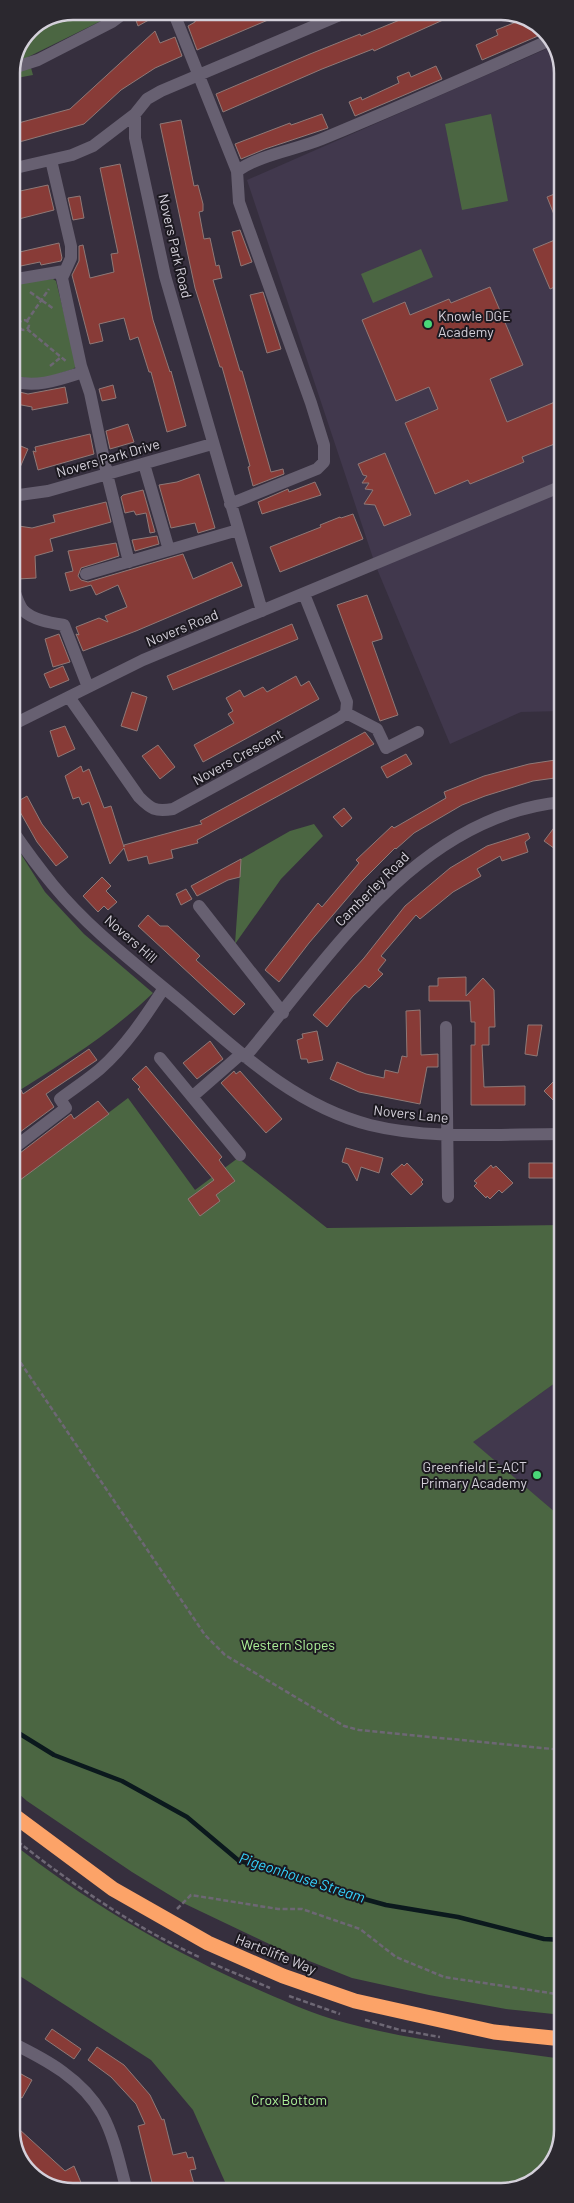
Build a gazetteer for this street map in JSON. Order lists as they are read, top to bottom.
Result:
{
  "streets": {
    "highway": ["Hartcliffe Way"],
    "street": [
      "Novers Park Road",
      "Novers Park Drive",
      "Novers Road",
      "Novers Crescent",
      "Camberley Road",
      "Novers Hill",
      "Novers Lane"
    ]
  },
  "crossings": [
    ["Novers Park Road", "Novers Park Drive"],
    ["Novers Park Road", "Novers Road"],
    ["Novers Road", "Novers Crescent"],
    ["Camberley Road", "Novers Hill"],
    ["Camberley Road", "Novers Lane"],
    ["Novers Hill", "Novers Lane"]
  ],
  "water": ["Pigeonhouse Stream"],
  "parks": ["Western Slopes", "Crox Bottom"],
  "places": ["Knowle DGE Academy", "Greenfield E-ACT Primary Academy"]
}
